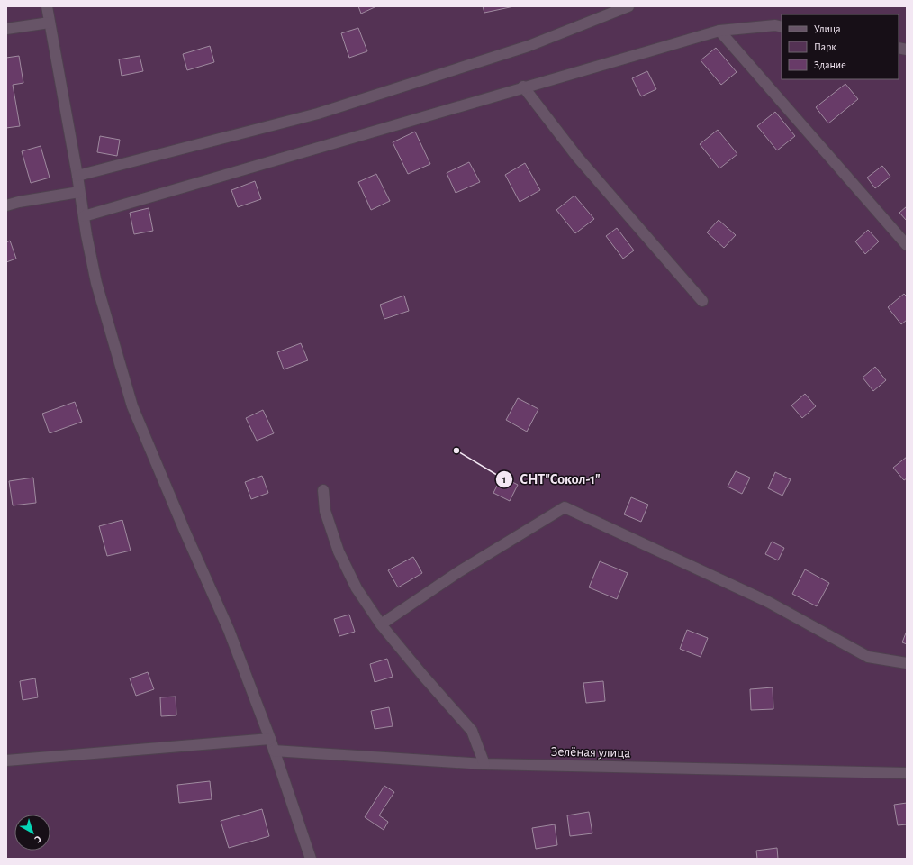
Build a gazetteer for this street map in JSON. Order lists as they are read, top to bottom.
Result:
{
  "streets": {
    "street": ["Зелёная улица"]
  },
  "places": ["СНТ\"Сокол-1\""],
  "legend": ["Улица", "Парк", "Здание"],
  "north": "bottom right"
}
